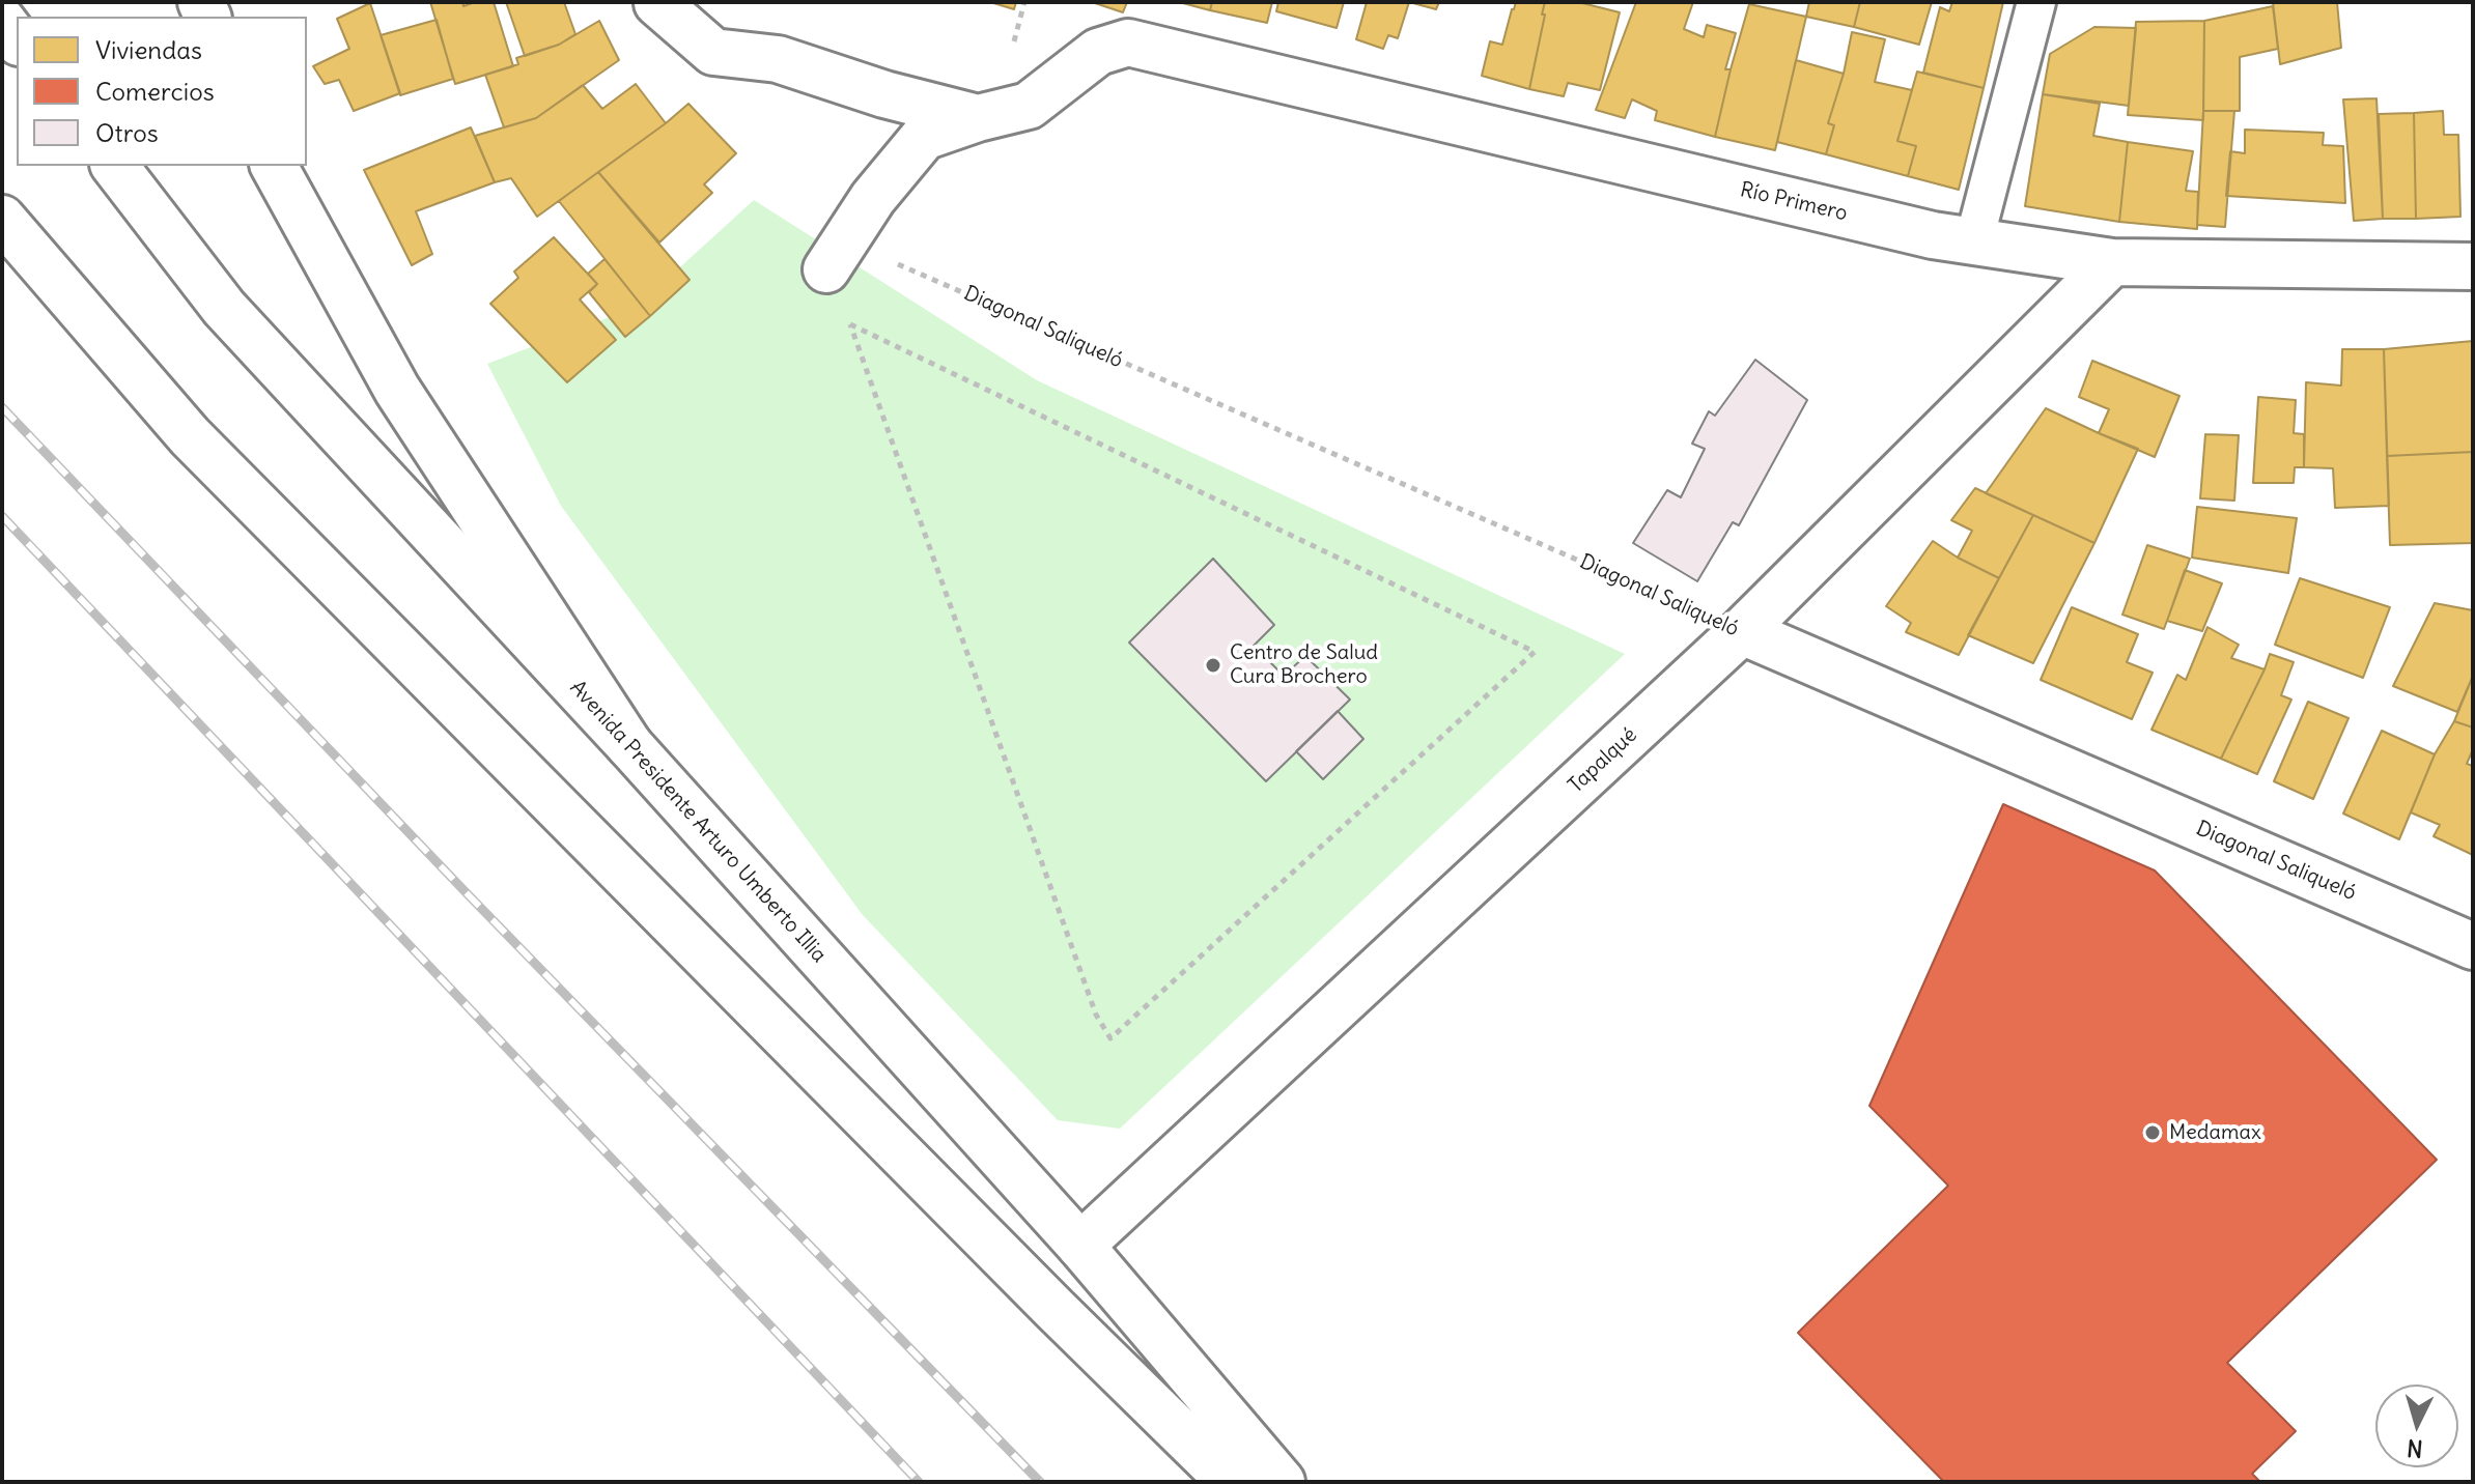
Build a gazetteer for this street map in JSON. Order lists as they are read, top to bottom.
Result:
{
  "streets": {
    "main road": [
      "Río Primero",
      "Diagonal Saliqueló",
      "Tapalqué",
      "Avenida Presidente Arturo Umberto Illia"
    ]
  },
  "crossings": [
    ["Río Primero", "Tapalqué"],
    ["Diagonal Saliqueló", "Tapalqué"],
    ["Tapalqué", "Avenida Presidente Arturo Umberto Illia"]
  ],
  "places": ["Centro de Salud Cura Brochero", "Medamax"],
  "legend": ["Viviendas", "Comercios", "Otros"],
  "north": "bottom"
}
